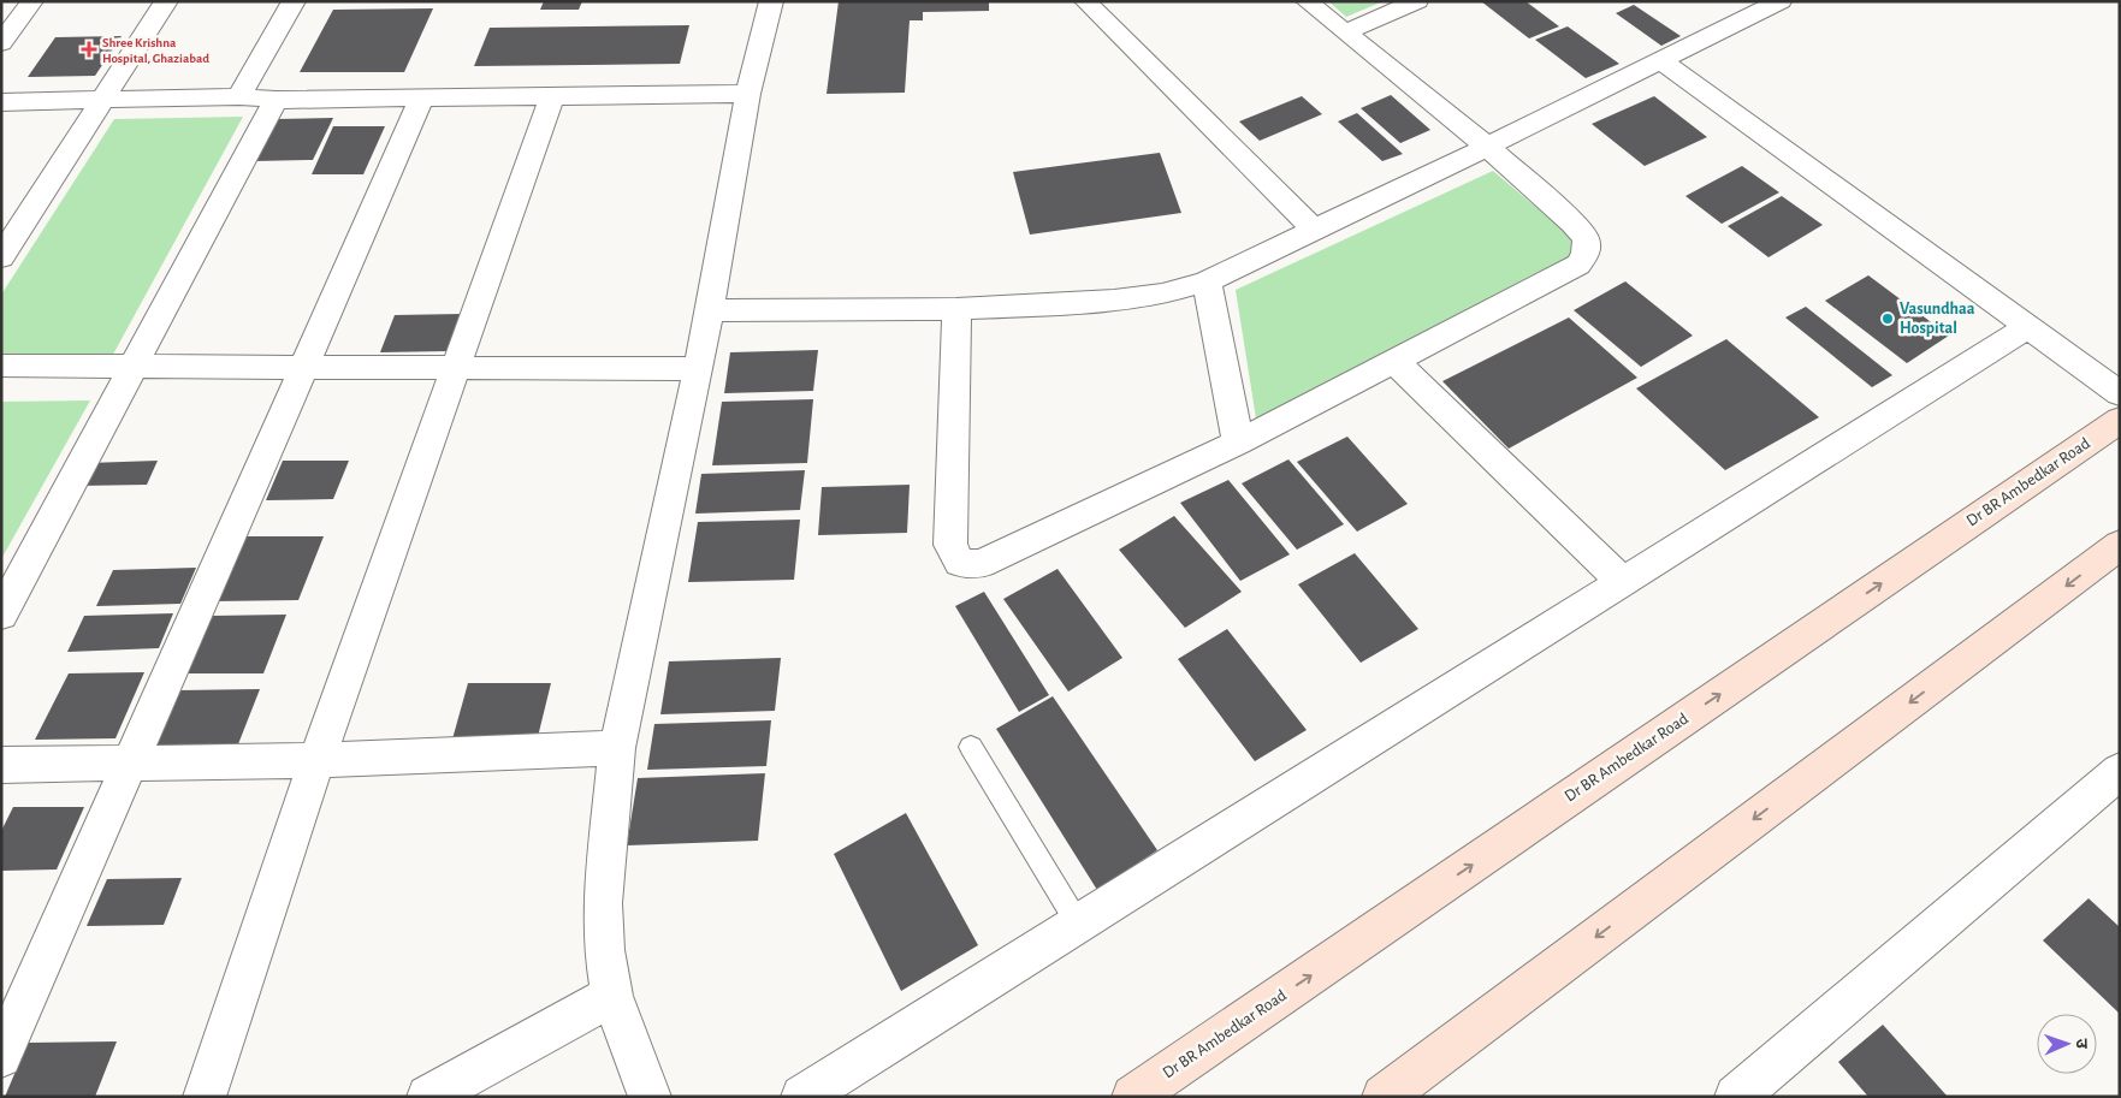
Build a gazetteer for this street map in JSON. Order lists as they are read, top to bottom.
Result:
{
  "streets": {
    "street": ["Dr BR Ambedkar Road"]
  },
  "places": {
    "health": ["Shree Krishna Hospital, Ghaziabad"],
    "other": ["Vasundhaa Hospital"]
  },
  "north": "right"
}
